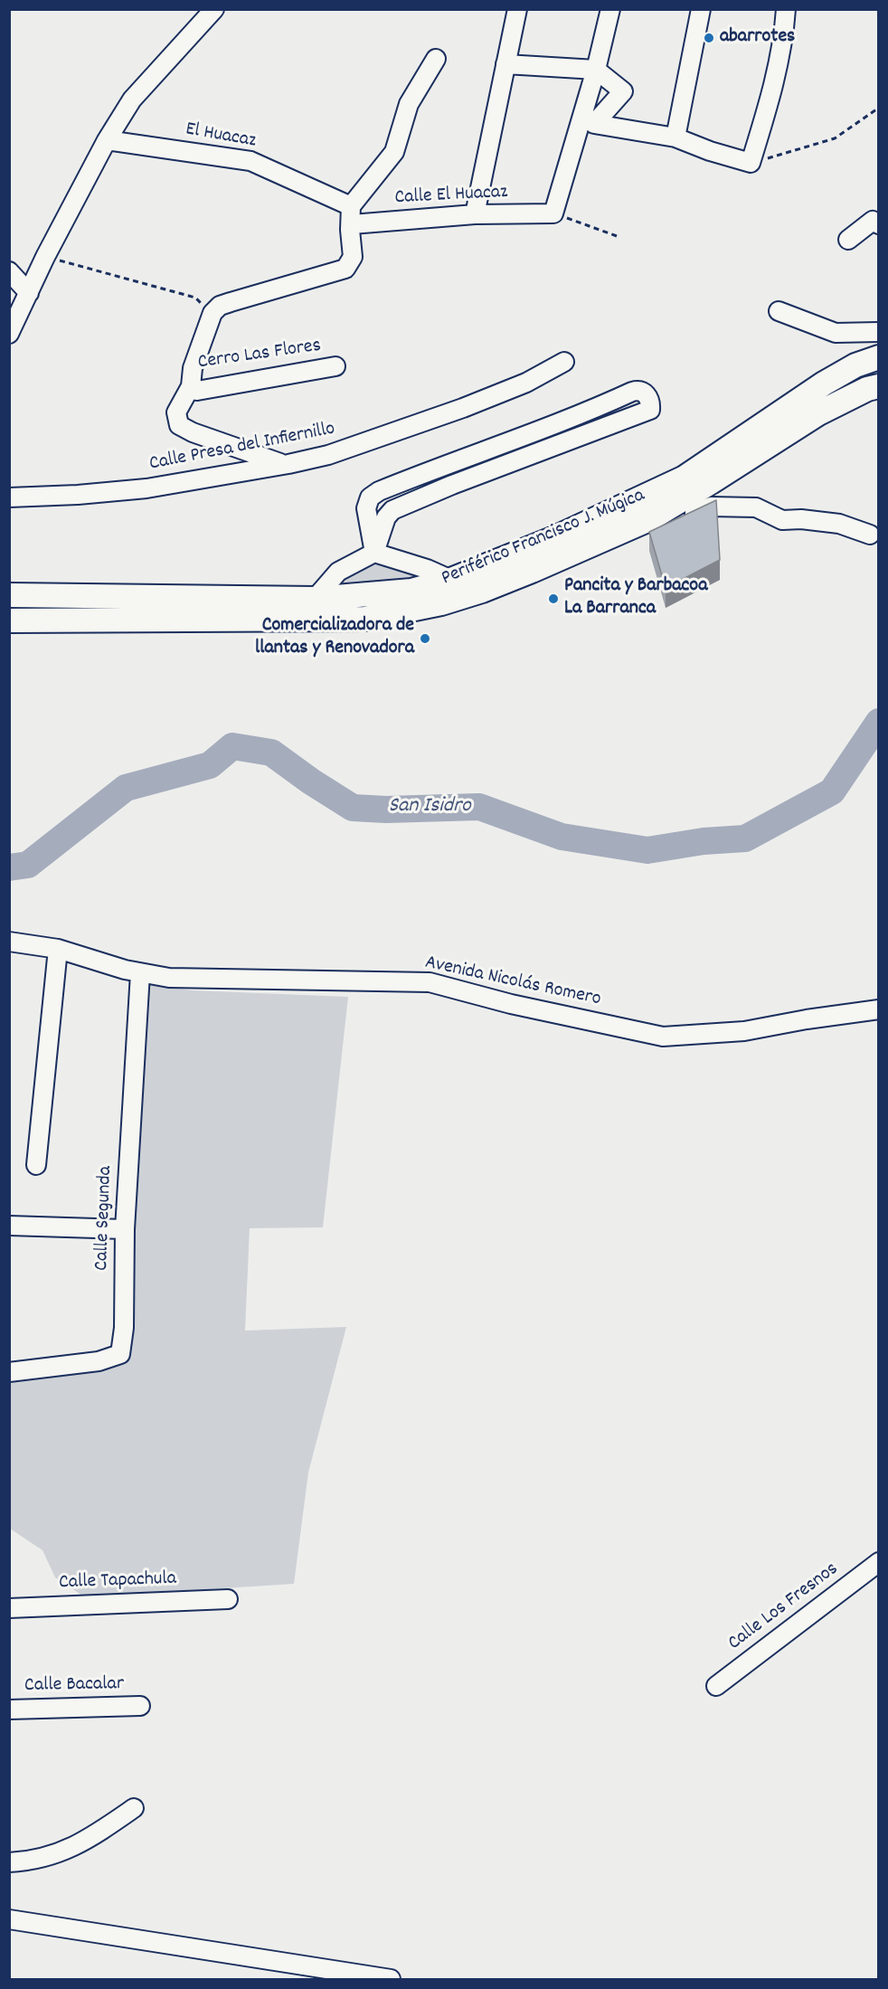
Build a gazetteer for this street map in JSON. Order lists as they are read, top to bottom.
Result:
{
  "streets": {
    "main road": ["Periférico Francisco J. Múgica"],
    "street": [
      "El Huacaz",
      "Calle El Huacaz",
      "Cerro Las Flores",
      "Calle Presa del Infiernillo",
      "Avenida Nicolás Romero",
      "Calle Segunda",
      "Calle Tapachula",
      "Calle Los Fresnos",
      "Calle Bacalar"
    ]
  },
  "crossings": [
    ["Avenida Nicolás Romero", "Calle Segunda"]
  ],
  "water": ["San Isidro"],
  "places": ["abarrotes", "Pancita y Barbacoa La Barranca", "Comercializadora de llantas y Renovadora"]
}
